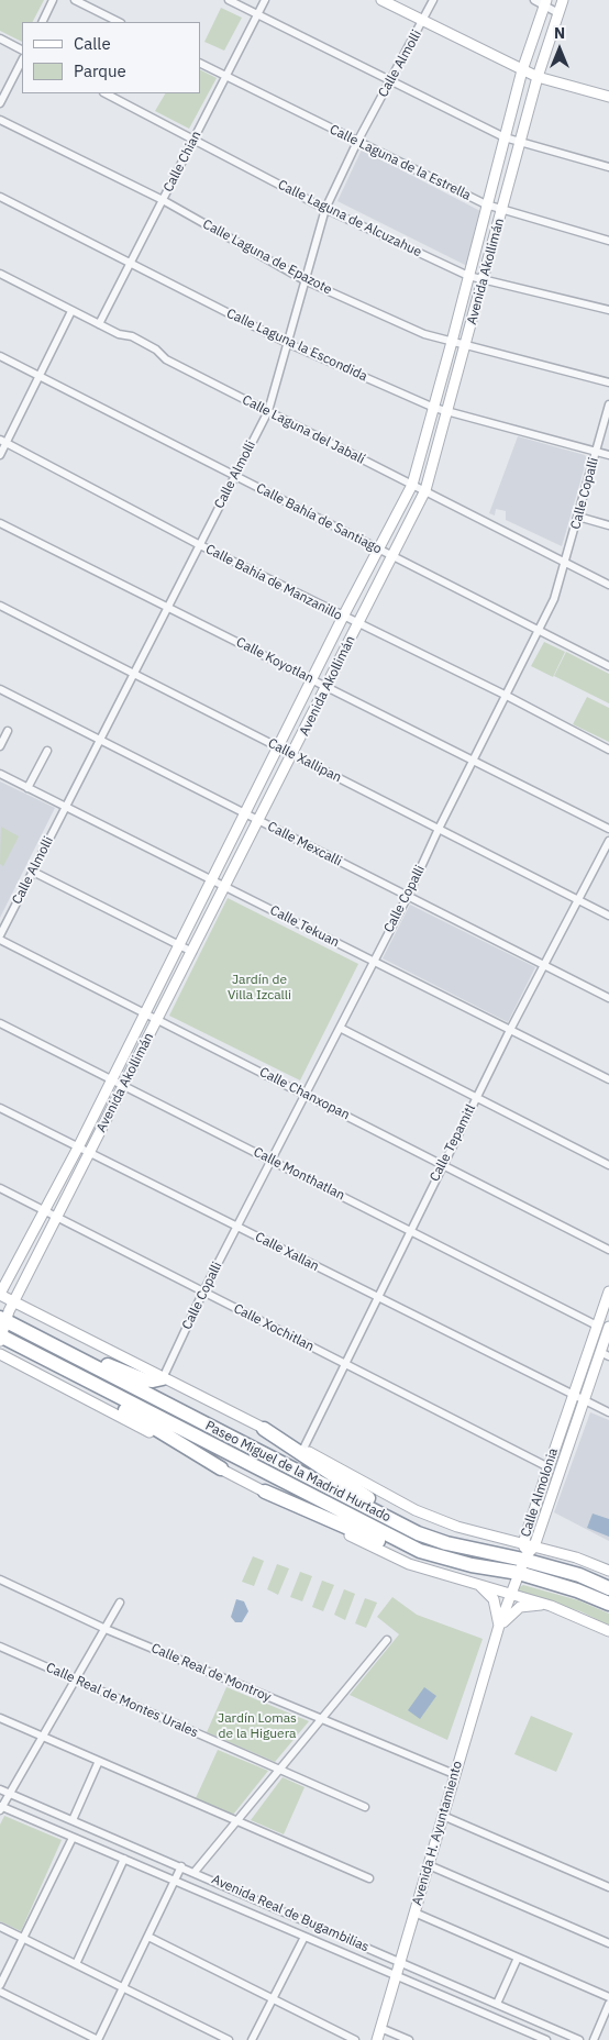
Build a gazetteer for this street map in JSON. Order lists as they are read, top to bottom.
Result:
{
  "streets": {
    "highway": ["Paseo Miguel de la Madrid Hurtado"],
    "street": [
      "Calle Almolli",
      "Calle Chian",
      "Calle Laguna de la Estrella",
      "Calle Laguna de Alcuzahue",
      "Calle Laguna de Epazote",
      "Avenida Akollimán",
      "Calle Laguna la Escondida",
      "Calle Laguna del Jabalí",
      "Calle Copalli",
      "Calle Bahía de Santiago",
      "Calle Bahía de Manzanillo",
      "Calle Koyotlan",
      "Calle Xallipan",
      "Calle Mexcalli",
      "Calle Tekuan",
      "Calle Chanxopan",
      "Calle Tepamitl",
      "Calle Monthatlan",
      "Calle Xallan",
      "Calle Xochitlan",
      "Calle Almolonia",
      "Calle Real de Montroy",
      "Calle Real de Montes Urales",
      "Avenida H. Ayuntamiento",
      "Avenida Real de Bugambilias"
    ]
  },
  "crossings": [
    ["Calle Almolli", "Calle Laguna de la Estrella"],
    ["Calle Almolli", "Calle Laguna de Alcuzahue"],
    ["Calle Almolli", "Calle Laguna de Epazote"],
    ["Calle Almolli", "Calle Laguna la Escondida"],
    ["Calle Almolli", "Calle Laguna del Jabalí"],
    ["Calle Almolli", "Calle Bahía de Santiago"],
    ["Calle Almolli", "Calle Bahía de Manzanillo"],
    ["Calle Almolli", "Calle Koyotlan"],
    ["Calle Almolli", "Calle Xallipan"],
    ["Calle Almolli", "Calle Mexcalli"],
    ["Calle Almolli", "Calle Tekuan"],
    ["Calle Chian", "Calle Laguna de la Estrella"],
    ["Calle Chian", "Calle Laguna de Alcuzahue"],
    ["Calle Chian", "Calle Laguna de Epazote"],
    ["Calle Chian", "Calle Laguna la Escondida"],
    ["Calle Chian", "Calle Laguna del Jabalí"],
    ["Calle Laguna de la Estrella", "Avenida Akollimán"],
    ["Calle Laguna de Alcuzahue", "Avenida Akollimán"],
    ["Calle Laguna de Epazote", "Avenida Akollimán"],
    ["Avenida Akollimán", "Calle Laguna la Escondida"],
    ["Avenida Akollimán", "Calle Laguna del Jabalí"],
    ["Avenida Akollimán", "Calle Bahía de Santiago"],
    ["Avenida Akollimán", "Calle Bahía de Manzanillo"],
    ["Avenida Akollimán", "Calle Koyotlan"],
    ["Avenida Akollimán", "Calle Xallipan"],
    ["Avenida Akollimán", "Calle Mexcalli"],
    ["Avenida Akollimán", "Calle Tekuan"],
    ["Avenida Akollimán", "Calle Chanxopan"],
    ["Avenida Akollimán", "Calle Monthatlan"],
    ["Avenida Akollimán", "Calle Xallan"],
    ["Avenida Akollimán", "Calle Xochitlan"],
    ["Avenida Akollimán", "Paseo Miguel de la Madrid Hurtado"],
    ["Calle Laguna la Escondida", "Calle Copalli"],
    ["Calle Laguna del Jabalí", "Calle Copalli"],
    ["Calle Copalli", "Calle Bahía de Santiago"],
    ["Calle Copalli", "Calle Bahía de Manzanillo"],
    ["Calle Copalli", "Calle Koyotlan"],
    ["Calle Copalli", "Calle Xallipan"],
    ["Calle Copalli", "Calle Mexcalli"],
    ["Calle Copalli", "Calle Tekuan"],
    ["Calle Copalli", "Calle Chanxopan"],
    ["Calle Copalli", "Calle Monthatlan"],
    ["Calle Copalli", "Calle Xallan"],
    ["Calle Copalli", "Calle Xochitlan"],
    ["Calle Xallipan", "Calle Tepamitl"],
    ["Calle Mexcalli", "Calle Tepamitl"],
    ["Calle Tekuan", "Calle Tepamitl"],
    ["Calle Chanxopan", "Calle Tepamitl"],
    ["Calle Tepamitl", "Calle Monthatlan"],
    ["Calle Tepamitl", "Calle Xallan"],
    ["Calle Tepamitl", "Calle Xochitlan"],
    ["Calle Monthatlan", "Calle Almolonia"],
    ["Calle Xallan", "Calle Almolonia"],
    ["Calle Xochitlan", "Calle Almolonia"],
    ["Paseo Miguel de la Madrid Hurtado", "Calle Almolonia"],
    ["Paseo Miguel de la Madrid Hurtado", "Avenida H. Ayuntamiento"],
    ["Calle Almolonia", "Avenida H. Ayuntamiento"],
    ["Calle Real de Montroy", "Avenida H. Ayuntamiento"],
    ["Avenida H. Ayuntamiento", "Avenida Real de Bugambilias"]
  ],
  "parks": ["Jardín de Villa Izcalli", "Jardín Lomas de la Higuera"],
  "legend": ["Calle", "Parque"],
  "north": "top"
}
